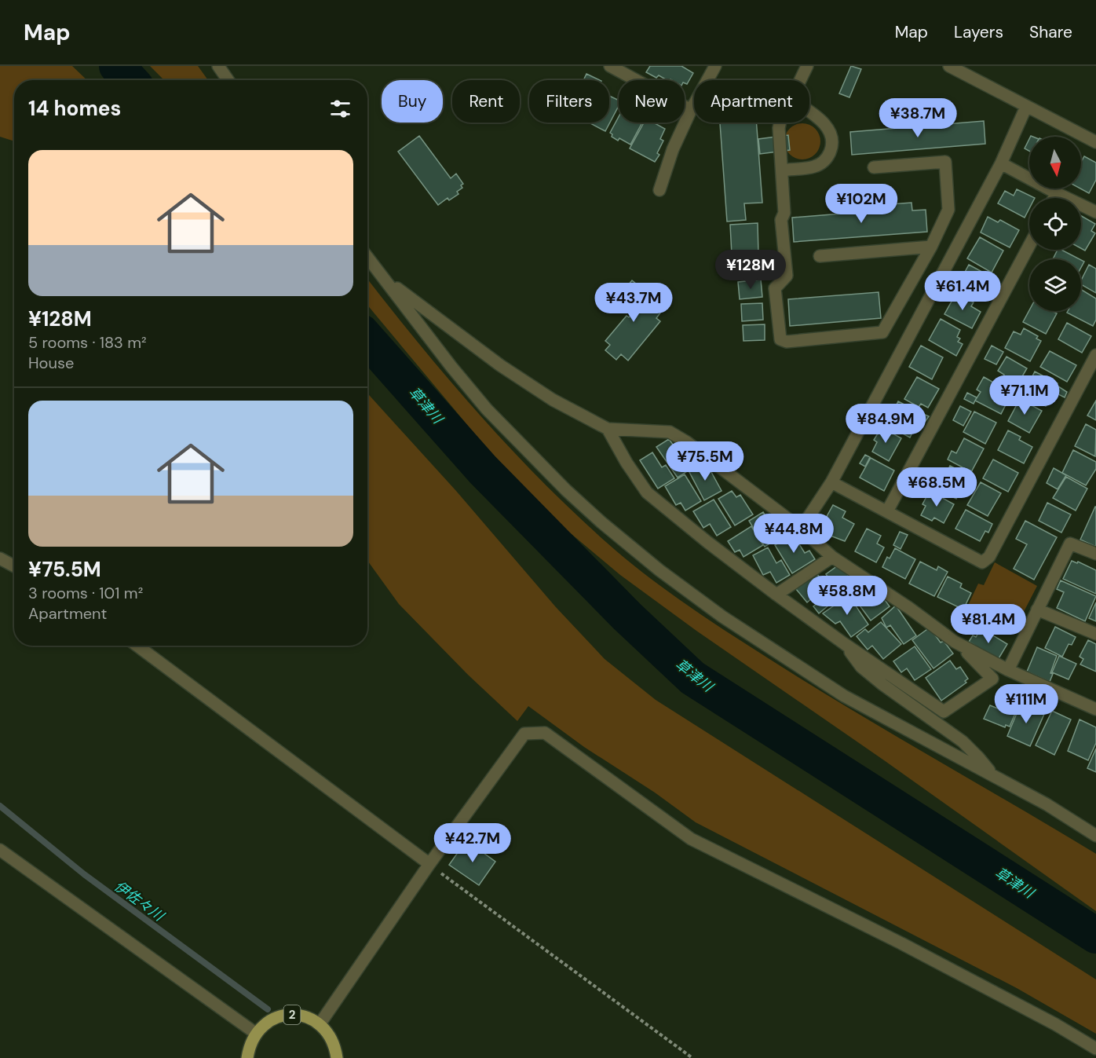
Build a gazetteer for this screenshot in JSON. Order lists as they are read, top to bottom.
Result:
{
  "streets": {
    "main road": ["2"]
  },
  "water": ["草津川", "伊佐々川"],
  "north": "bottom",
  "page": {
    "header": "Map",
    "nav": ["Map", "Layers", "Share"],
    "chip": [
      "Buy",
      "Rent",
      "Filters",
      "New",
      "Apartment"
    ],
    "heading": "14 homes",
    "price": [
      "¥38.7M",
      "¥102M",
      "¥128M",
      "¥61.4M",
      "¥43.7M",
      "¥71.1M",
      "¥84.9M",
      "¥75.5M",
      "¥68.5M",
      "¥44.8M",
      "¥58.8M",
      "¥81.4M",
      "¥111M",
      "¥42.7M"
    ],
    "list": [
      {
        "name": "¥128M",
        "note": "5 rooms · 183 m² · House"
      },
      {
        "name": "¥75.5M",
        "note": "3 rooms · 101 m² · Apartment"
      }
    ]
  }
}
